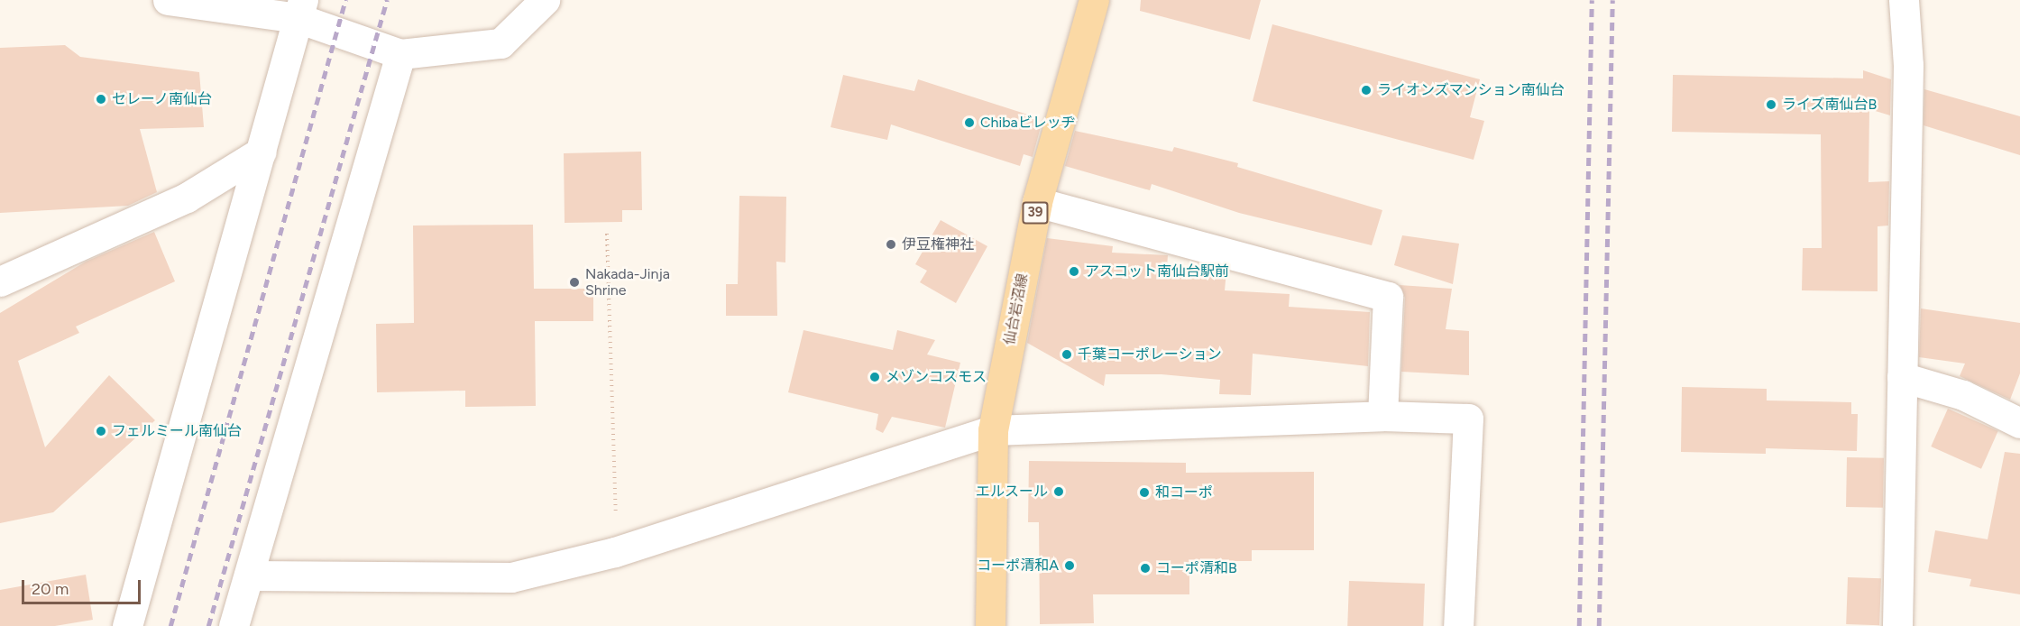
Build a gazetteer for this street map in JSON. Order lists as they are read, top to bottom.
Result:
{
  "streets": {
    "main road": ["39", "仙台岩沼線"]
  },
  "places": [
    "ライオンズマンション南仙台",
    "セレーノ南仙台",
    "ライズ南仙台B",
    "Chibaビレッヂ",
    "伊豆権神社",
    "アスコット南仙台駅前",
    "Nakada-Jinja Shrine",
    "千葉コーポレーション",
    "メゾンコスモス",
    "フェルミール南仙台",
    "エルスール",
    "和コーポ",
    "コーポ清和A",
    "コーポ清和B"
  ],
  "scale_bar": "20 m"
}
